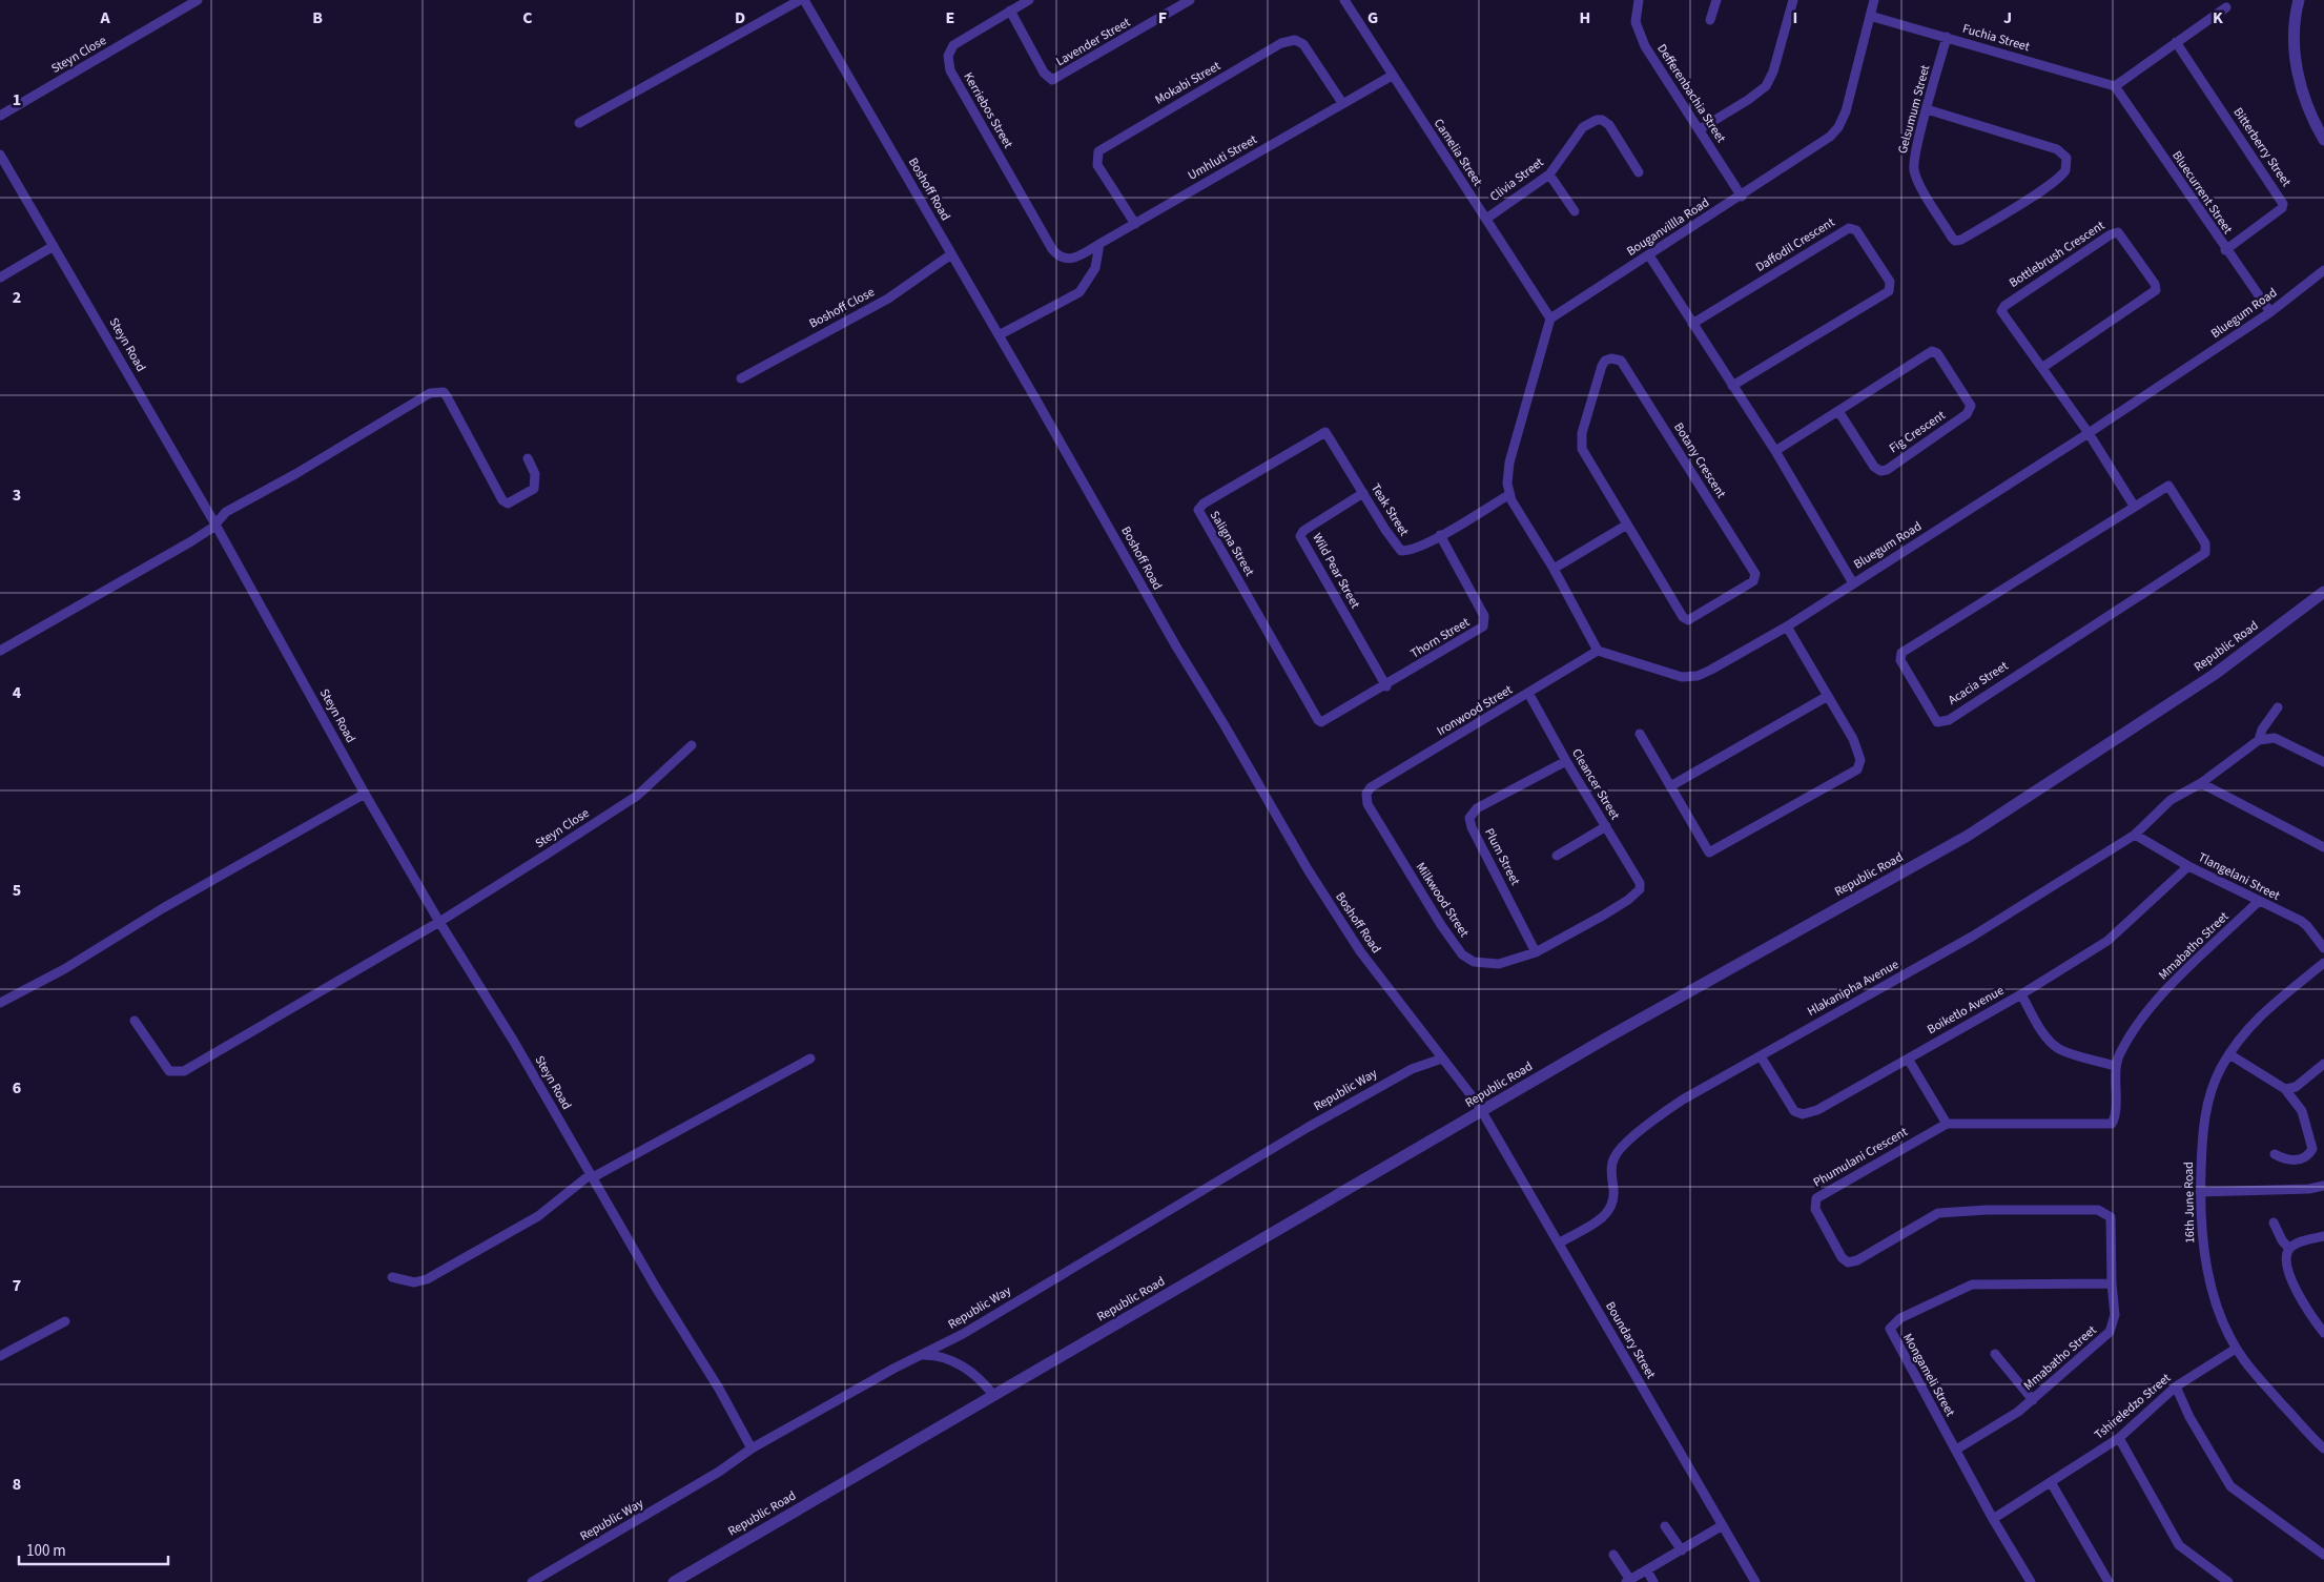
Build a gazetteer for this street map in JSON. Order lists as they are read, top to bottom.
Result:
{
  "streets": {
    "street": [
      "Fuchia Street",
      "Lavender Street",
      "Steyn Close",
      "Mokabi Street",
      "Defferenbachia Street",
      "Gelsumum Street",
      "Kerriebos Street",
      "Bitterberry Street",
      "Camelia Street",
      "Umhluti Street",
      "Clivia Street",
      "Boshoff Road",
      "Bluecurrent Street",
      "Bouganvillla Road",
      "Daffodil Crescent",
      "Bottlebrush Crescent",
      "Boshoff Close",
      "Bluegum Road",
      "Steyn Road",
      "Fig Crescent",
      "Botany Crescent",
      "Teak Street",
      "Saligna Street",
      "Wild Pear Street",
      "Thorn Street",
      "Republic Road",
      "Acacia Street",
      "Ironwood Street",
      "Cleancer Street",
      "Plum Street",
      "Tlangelani Street",
      "Milkwood Street",
      "Mmabatho Street",
      "Hlakanipha Avenue",
      "Boiketlo Avenue",
      "Republic Way",
      "Phumulani Crescent",
      "16th June Road",
      "Boundary Street",
      "Mongameli Street",
      "Tshireledzo Street"
    ]
  },
  "crossings": [
    ["Fuchia Street", "Gelsumum Street"],
    ["Fuchia Street", "Bluecurrent Street"],
    ["Fuchia Street", "Bouganvillla Road"],
    ["Lavender Street", "Kerriebos Street"],
    ["Steyn Close", "Steyn Road"],
    ["Mokabi Street", "Umhluti Street"],
    ["Defferenbachia Street", "Bouganvillla Road"],
    ["Kerriebos Street", "Umhluti Street"],
    ["Bitterberry Street", "Bluecurrent Street"],
    ["Camelia Street", "Umhluti Street"],
    ["Camelia Street", "Clivia Street"],
    ["Camelia Street", "Bouganvillla Road"],
    ["Boshoff Road", "Boshoff Close"],
    ["Boshoff Road", "Republic Road"],
    ["Boshoff Road", "Republic Way"],
    ["Boshoff Road", "Boundary Street"],
    ["Bluecurrent Street", "Bluegum Road"],
    ["Bluegum Road", "Ironwood Street"],
    ["Steyn Road", "Republic Way"],
    ["Teak Street", "Saligna Street"],
    ["Teak Street", "Wild Pear Street"],
    ["Teak Street", "Thorn Street"],
    ["Saligna Street", "Thorn Street"],
    ["Wild Pear Street", "Thorn Street"],
    ["Republic Road", "Boundary Street"],
    ["Ironwood Street", "Cleancer Street"],
    ["Ironwood Street", "Milkwood Street"],
    ["Cleancer Street", "Plum Street"],
    ["Cleancer Street", "Milkwood Street"],
    ["Plum Street", "Milkwood Street"],
    ["Tlangelani Street", "Mmabatho Street"],
    ["Tlangelani Street", "Hlakanipha Avenue"],
    ["Tlangelani Street", "Boiketlo Avenue"],
    ["Mmabatho Street", "Phumulani Crescent"],
    ["Mmabatho Street", "Mongameli Street"],
    ["Hlakanipha Avenue", "Boiketlo Avenue"],
    ["Hlakanipha Avenue", "Boundary Street"],
    ["16th June Road", "Tshireledzo Street"],
    ["Mongameli Street", "Tshireledzo Street"]
  ],
  "scale_bar": "100 m",
  "grid": {
    "columns": [
      "A",
      "B",
      "C",
      "D",
      "E",
      "F",
      "G",
      "H",
      "I",
      "J",
      "K"
    ],
    "rows": [
      "1",
      "2",
      "3",
      "4",
      "5",
      "6",
      "7",
      "8"
    ]
  }
}
